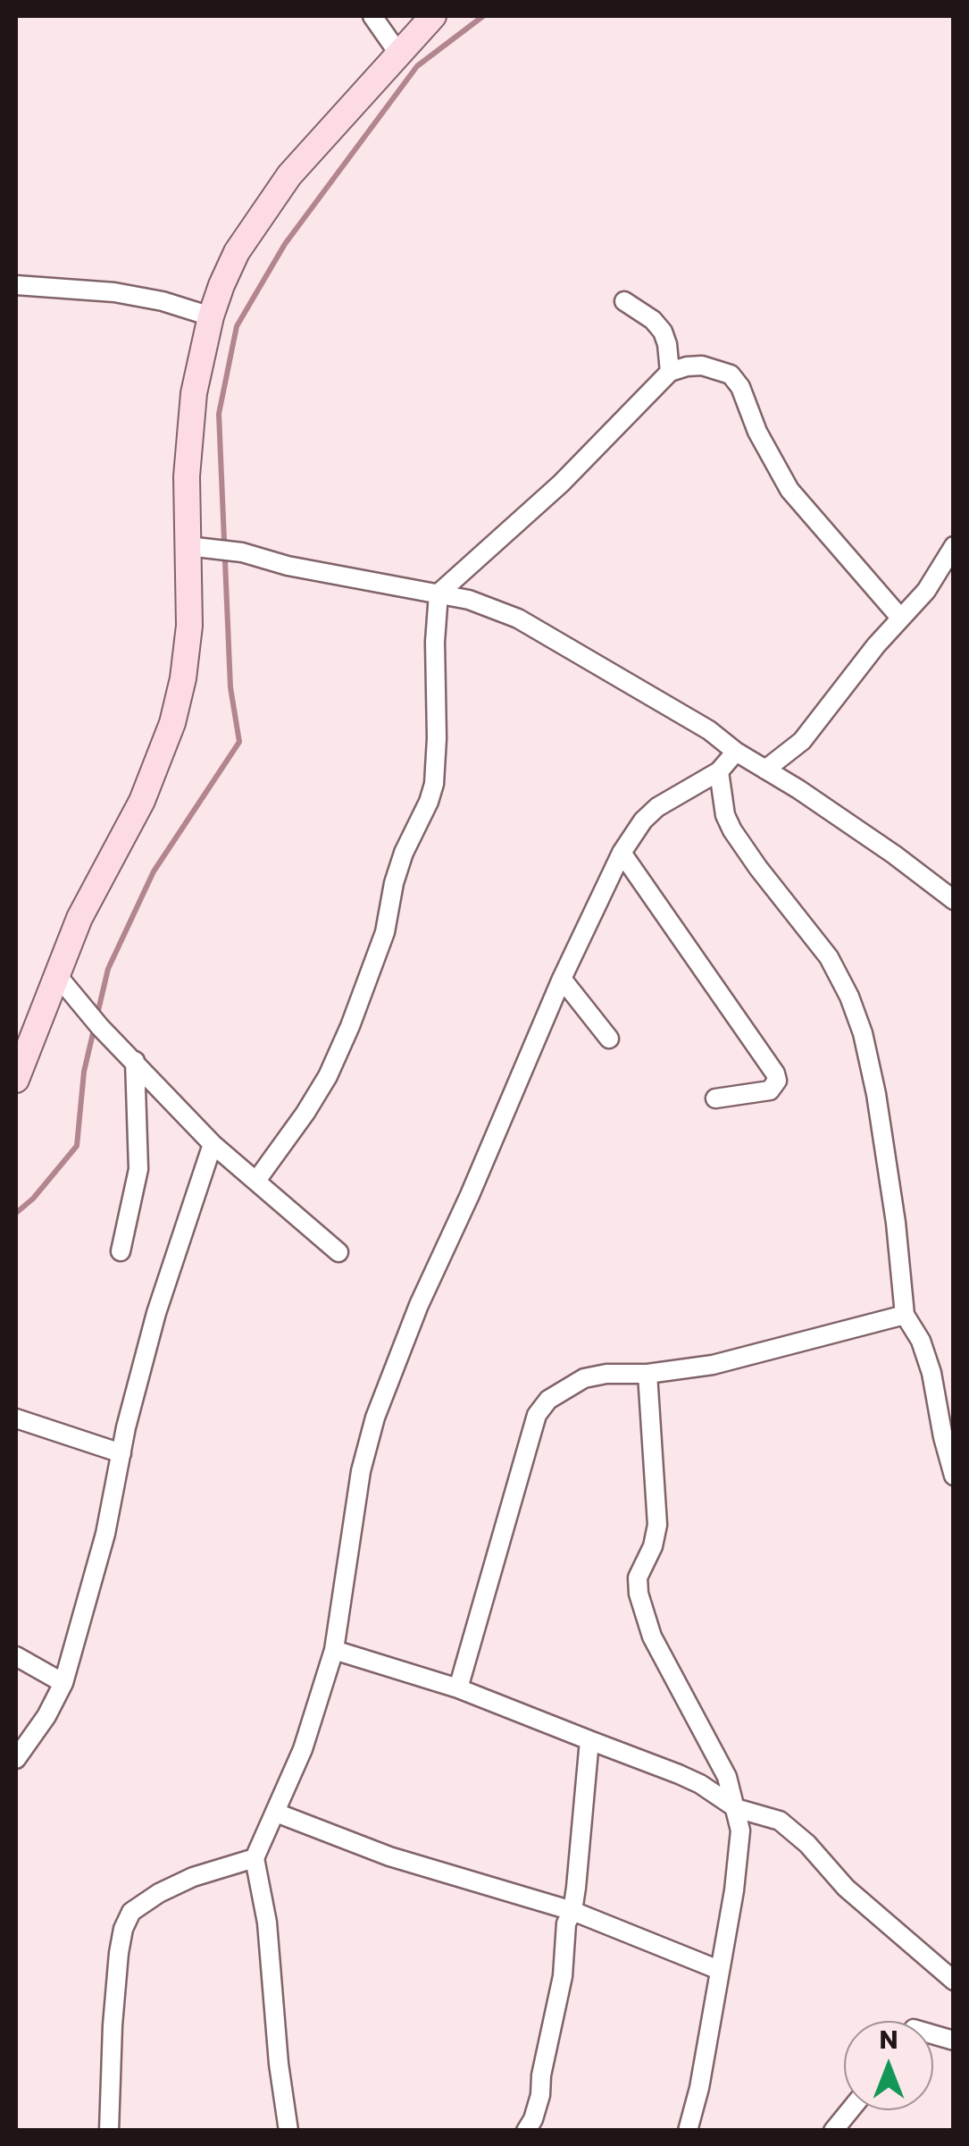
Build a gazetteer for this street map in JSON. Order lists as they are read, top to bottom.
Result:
{
  "north": "top"
}
